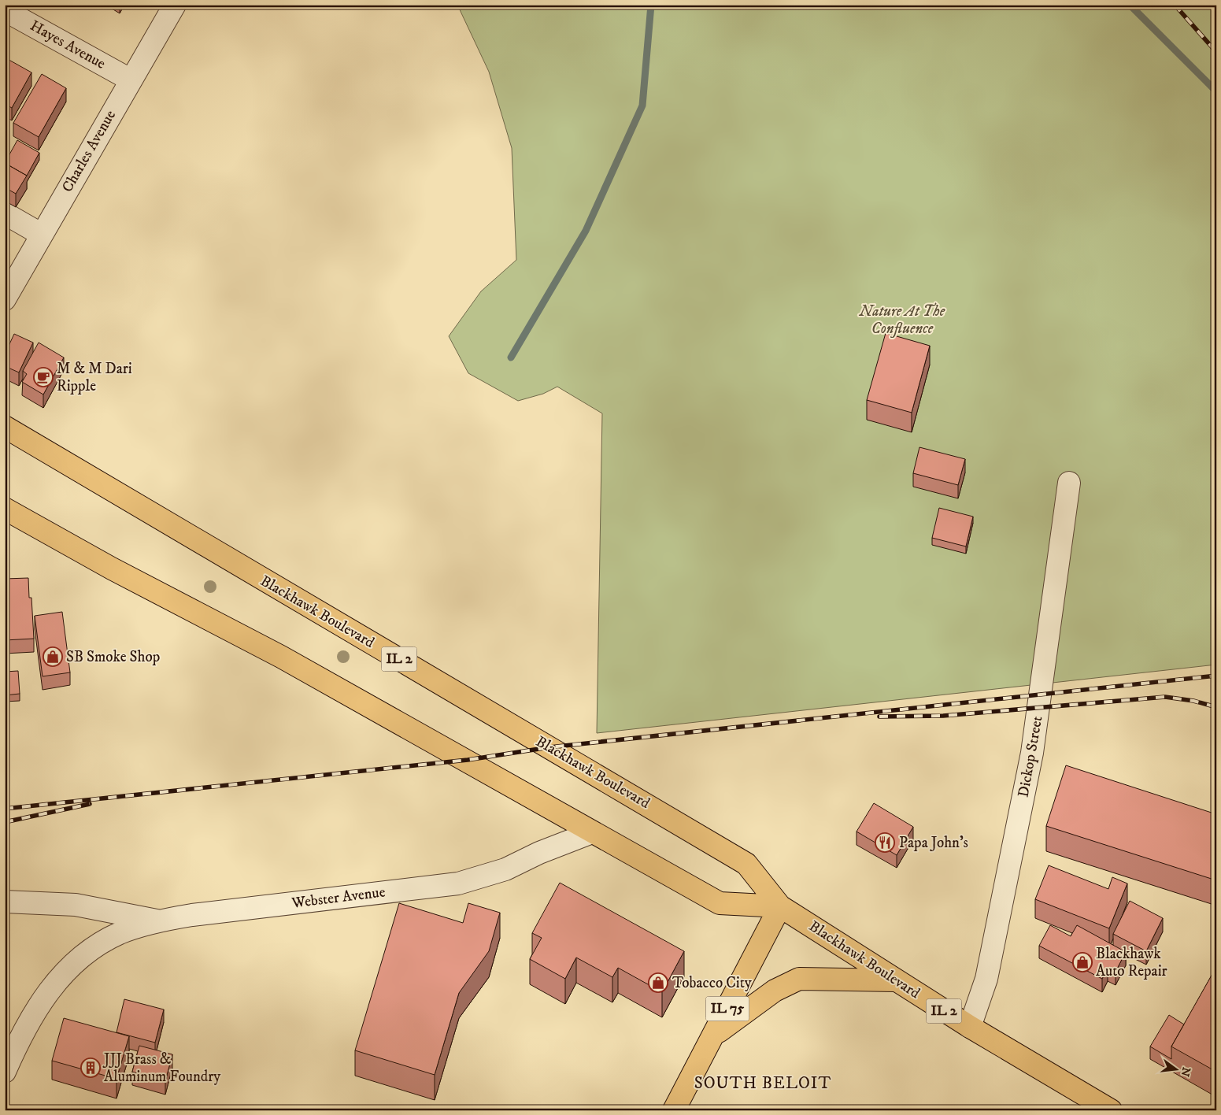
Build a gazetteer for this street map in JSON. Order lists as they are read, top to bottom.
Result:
{
  "streets": {
    "main road": ["Blackhawk Boulevard", "IL 2", "IL 75"],
    "street": [
      "Hayes Avenue",
      "Charles Avenue",
      "Dickop Street",
      "Webster Avenue"
    ]
  },
  "crossings": [
    ["Hayes Avenue", "Charles Avenue"],
    ["Blackhawk Boulevard", "Dickop Street"],
    ["Blackhawk Boulevard", "Webster Avenue"],
    ["Blackhawk Boulevard", "IL 75"]
  ],
  "districts": ["SOUTH BELOIT"],
  "parks": ["Nature At The Confluence"],
  "places": {
    "cafe": ["M & M Dari Ripple"],
    "shop": ["SB Smoke Shop", "Blackhawk Auto Repair", "Tobacco City"],
    "restaurant": ["Papa John's"],
    "building": ["JJJ Brass & Aluminum Foundry"]
  },
  "north": "right"
}
